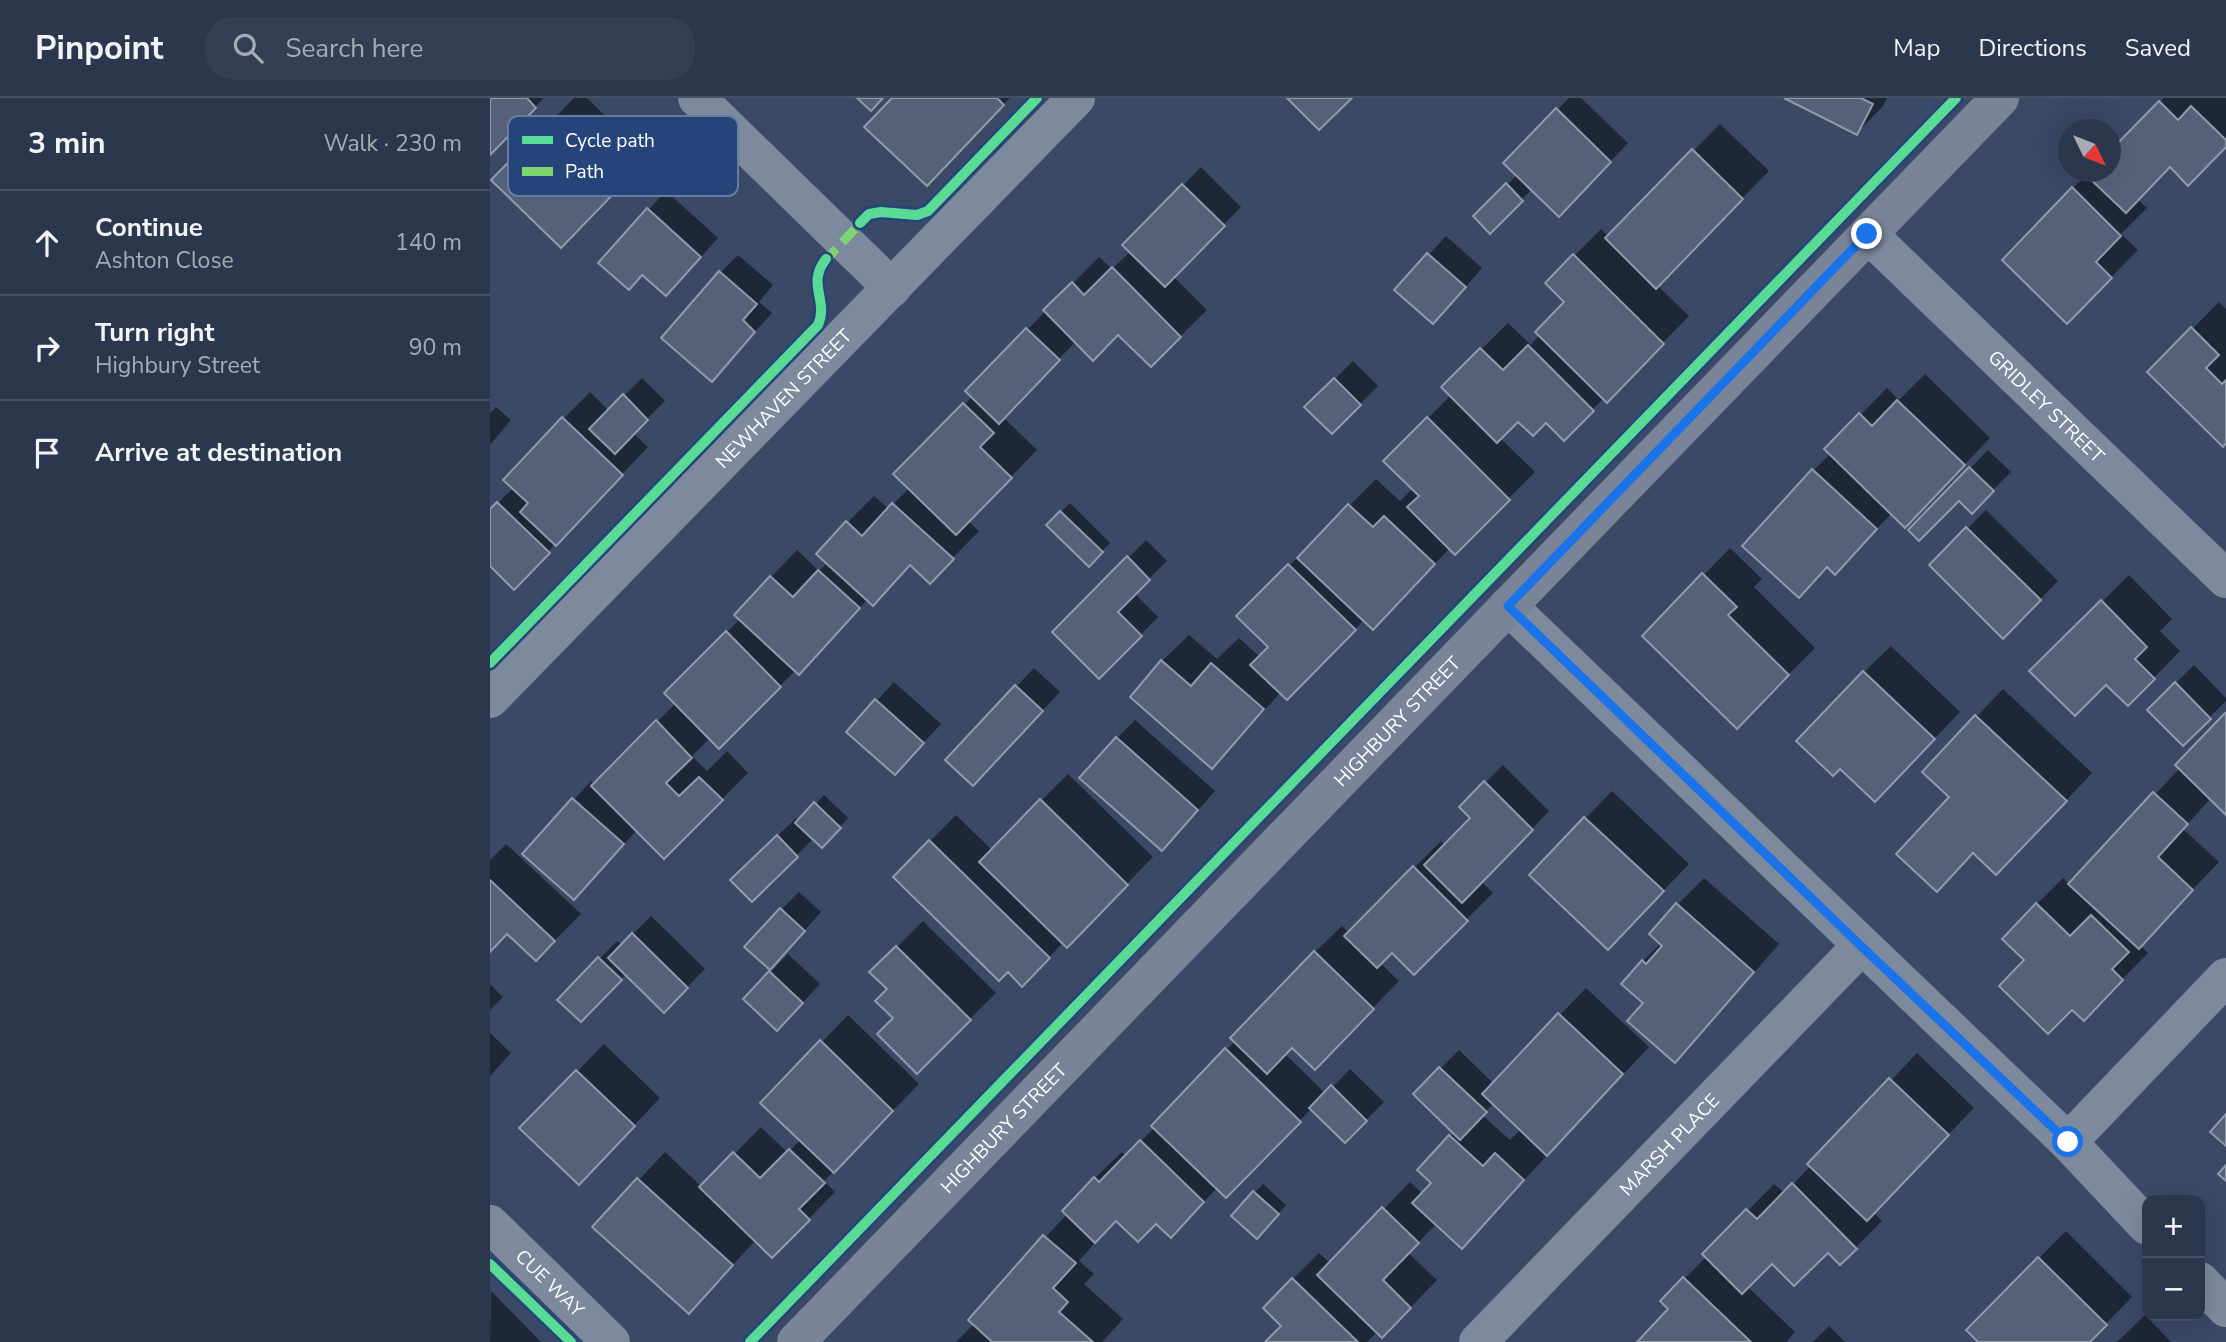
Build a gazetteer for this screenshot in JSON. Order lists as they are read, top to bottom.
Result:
{
  "streets": {
    "street": [
      "NEWHAVEN STREET",
      "GRIDLEY STREET",
      "HIGHBURY STREET",
      "MARSH PLACE",
      "CUE WAY"
    ]
  },
  "crossings": [
    ["GRIDLEY STREET", "HIGHBURY STREET"]
  ],
  "legend": ["Cycle path", "Path"],
  "north": "bottom right",
  "page": {
    "header": "Pinpoint",
    "search": "Search here",
    "nav": ["Map", "Directions", "Saved"],
    "heading": ["3 min", "Walk · 230 m"],
    "list": [
      ["Continue", "Ashton Close", "140 m"],
      ["Turn right", "Highbury Street", "90 m"],
      "Arrive at destination"
    ],
    "map_buttons": ["+", "−"]
  }
}
